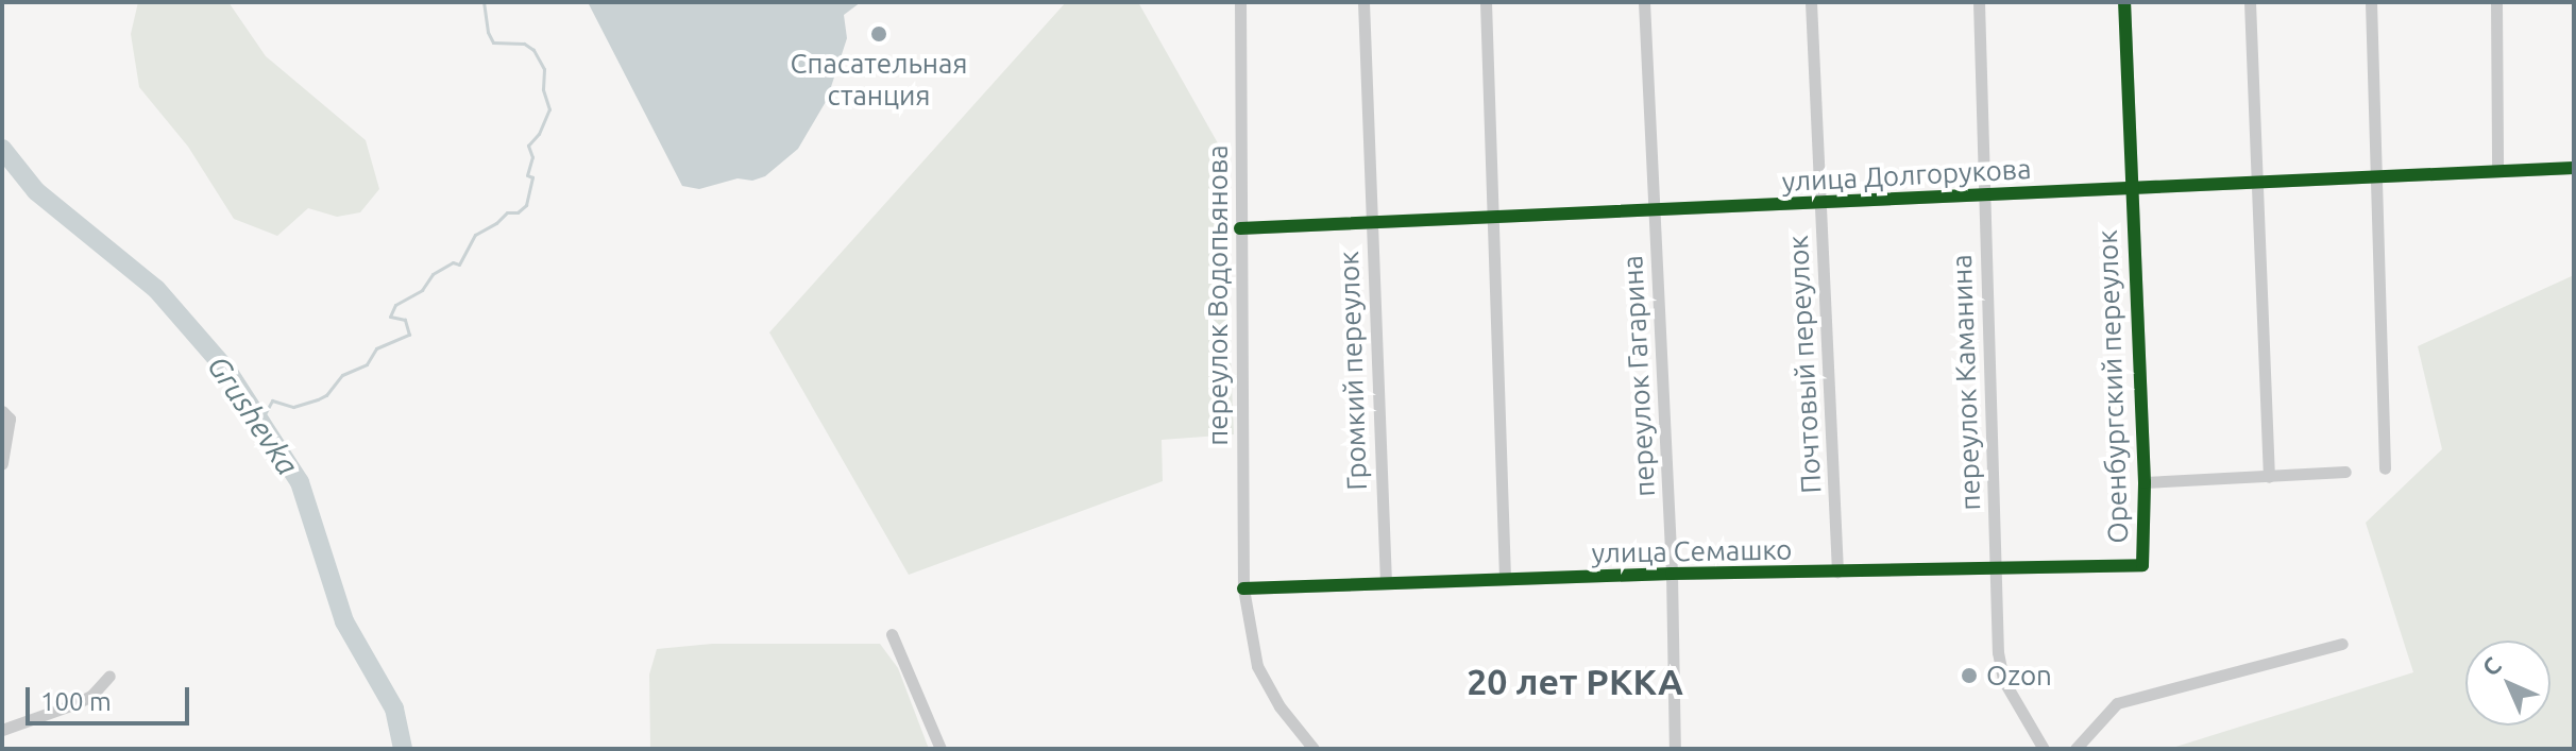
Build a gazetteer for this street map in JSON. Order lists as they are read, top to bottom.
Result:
{
  "streets": {
    "street": [
      "улица Долгорукова",
      "переулок Водопьянова",
      "Почтовый переулок",
      "Громкий переулок",
      "переулок Гагарина",
      "переулок Каманина",
      "Оренбургский переулок",
      "улица Семашко"
    ]
  },
  "crossings": [
    ["улица Долгорукова", "переулок Водопьянова"],
    ["улица Долгорукова", "Почтовый переулок"],
    ["улица Долгорукова", "Громкий переулок"],
    ["улица Долгорукова", "переулок Гагарина"],
    ["улица Долгорукова", "переулок Каманина"],
    ["улица Долгорукова", "Оренбургский переулок"],
    ["переулок Водопьянова", "улица Семашко"],
    ["Почтовый переулок", "улица Семашко"],
    ["Громкий переулок", "улица Семашко"],
    ["переулок Гагарина", "улица Семашко"],
    ["переулок Каманина", "улица Семашко"],
    ["Оренбургский переулок", "улица Семашко"]
  ],
  "districts": ["20 лет РККА"],
  "water": ["Grushevka"],
  "places": ["Спасательная станция", "Ozon"],
  "scale_bar": "100 m",
  "north": "top left"
}
